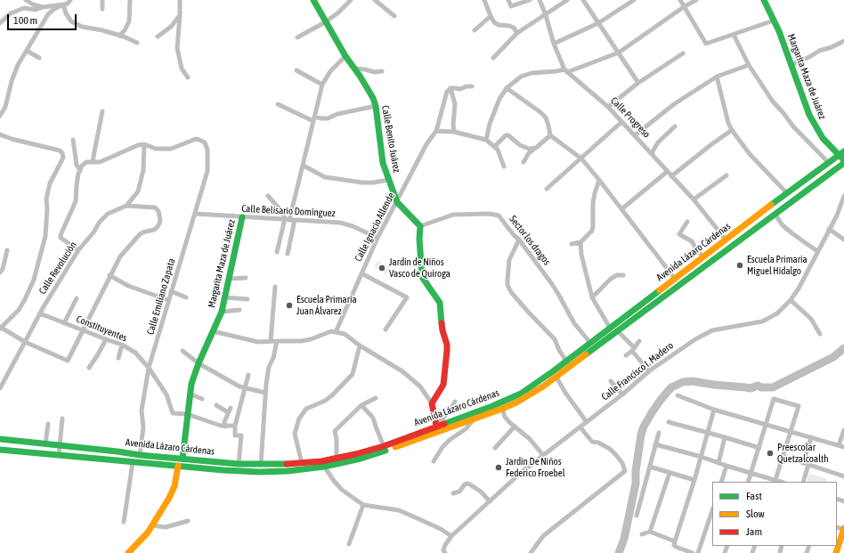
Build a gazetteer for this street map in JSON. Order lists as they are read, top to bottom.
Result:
{
  "streets": {
    "main road": ["Margarita Maza de Juárez", "Calle Benito Juárez", "Avenida Lázaro Cárdenas"],
    "street": [
      "Calle Progreso",
      "Calle Belisario Domínguez",
      "Calle Ignacio Allende",
      "Sector los dragos",
      "Calle Revolución",
      "Calle Emiliano Zapata",
      "Constituyentes",
      "Calle Francisco I. Madero"
    ]
  },
  "crossings": [
    ["Margarita Maza de Juárez", "Calle Belisario Domínguez"],
    ["Margarita Maza de Juárez", "Avenida Lázaro Cárdenas"],
    ["Margarita Maza de Juárez", "Constituyentes"],
    ["Calle Progreso", "Avenida Lázaro Cárdenas"],
    ["Calle Benito Juárez", "Calle Ignacio Allende"],
    ["Calle Benito Juárez", "Sector los dragos"],
    ["Calle Belisario Domínguez", "Calle Ignacio Allende"],
    ["Calle Belisario Domínguez", "Calle Emiliano Zapata"],
    ["Sector los dragos", "Avenida Lázaro Cárdenas"],
    ["Avenida Lázaro Cárdenas", "Calle Emiliano Zapata"],
    ["Calle Revolución", "Constituyentes"],
    ["Calle Emiliano Zapata", "Constituyentes"]
  ],
  "places": [
    "Escuela Primaria Miguel Hidalgo",
    "Jardín de Niños Vasco de Quiroga",
    "Escuela Primaria Juan Álvarez",
    "Preescolar Quetzalcoalth",
    "Jardin De Niños Federico Froebel"
  ],
  "legend": ["Fast", "Slow", "Jam"],
  "scale_bar": "100 m"
}
